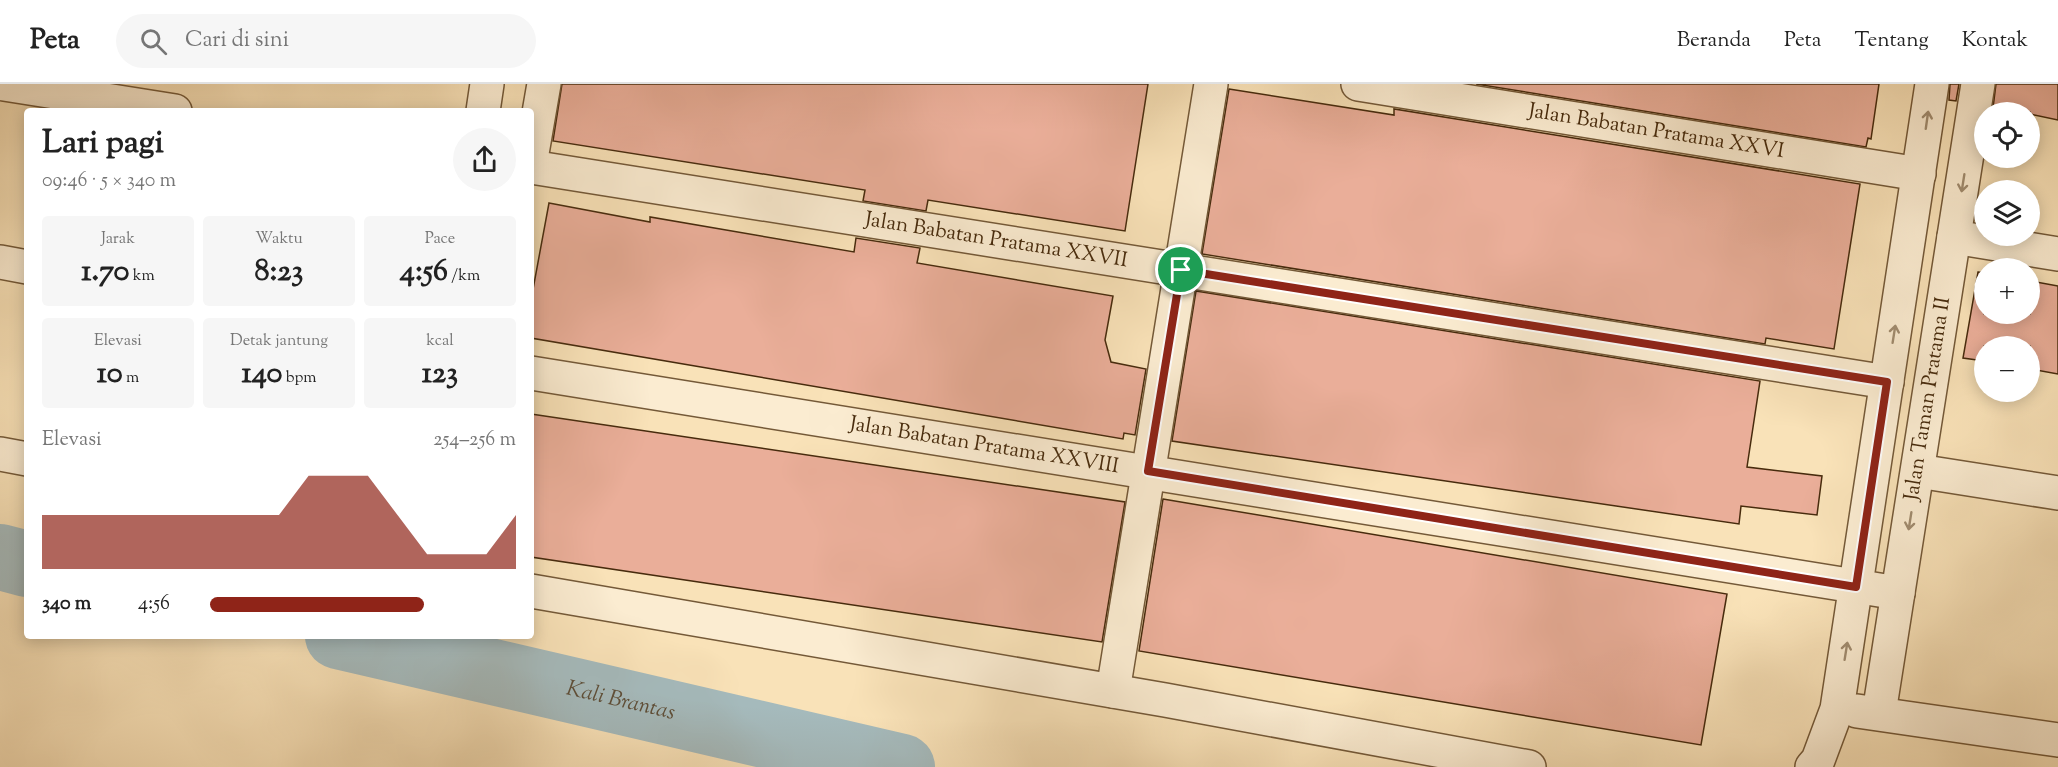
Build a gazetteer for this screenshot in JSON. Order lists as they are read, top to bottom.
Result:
{
  "streets": {
    "street": [
      "Jalan Babatan Pratama XXVI",
      "Jalan Babatan Pratama XXVII",
      "Jalan Taman Pratama II",
      "Jalan Babatan Pratama XXVIII"
    ]
  },
  "crossings": [
    ["Jalan Babatan Pratama XXVI", "Jalan Taman Pratama II"],
    ["Jalan Babatan Pratama XXVII", "Jalan Taman Pratama II"],
    ["Jalan Taman Pratama II", "Jalan Babatan Pratama XXVIII"]
  ],
  "water": ["Kali Brantas"],
  "page": {
    "header": "Peta",
    "search": "Cari di sini",
    "nav": [
      "Beranda",
      "Peta",
      "Tentang",
      "Kontak"
    ],
    "map_buttons": ["+", "−"],
    "heading": ["Lari pagi", "09:46 · 5 × 340 m"],
    "stats": [
      ["Jarak", "1.70 km"],
      ["Waktu", "8:23"],
      ["Pace", "4:56 /km"],
      ["Elevasi", "10 m"],
      ["Detak jantung", "140 bpm"],
      ["kcal", "123"]
    ],
    "chart": ["Elevasi", "254–256 m"],
    "list": [
      {
        "name": "340 m",
        "note": "4:56"
      }
    ]
  }
}
